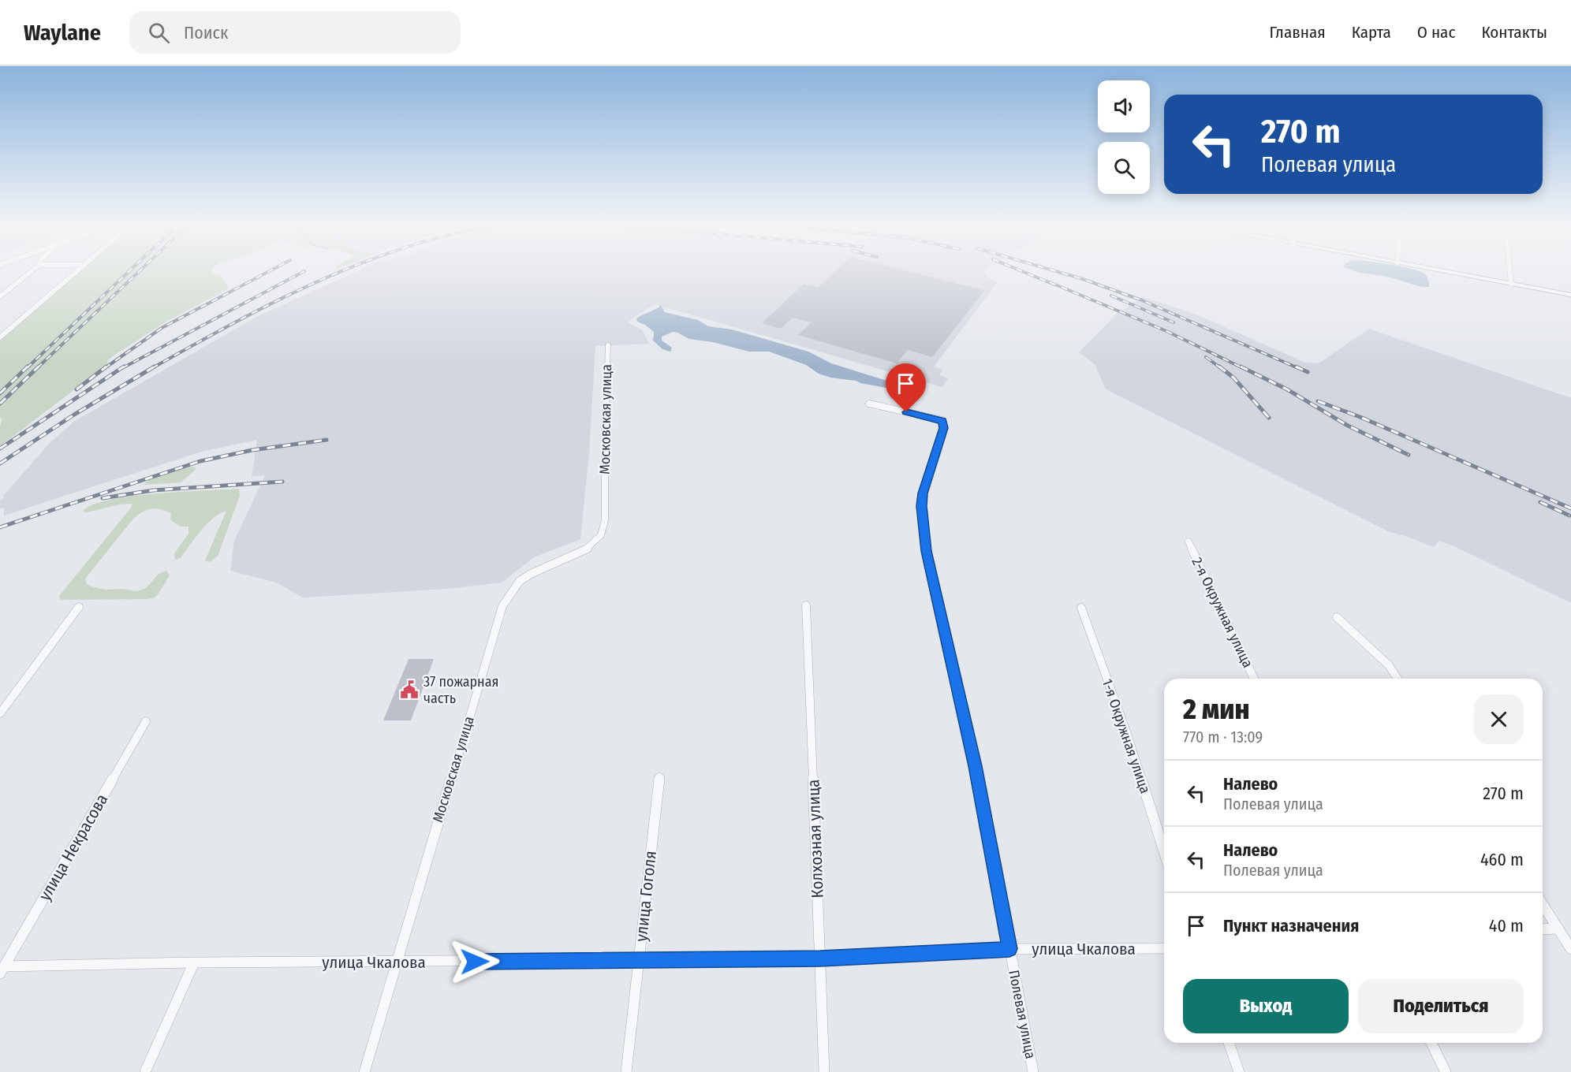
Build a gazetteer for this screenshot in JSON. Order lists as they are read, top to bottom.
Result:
{
  "streets": {
    "street": [
      "Московская улица",
      "2-я Окружная улица",
      "1-я Окружная улица",
      "Колхозная улица",
      "улица Некрасова",
      "улица Гоголя",
      "улица Чкалова",
      "Полевая улица"
    ]
  },
  "crossings": [
    ["Московская улица", "улица Чкалова"],
    ["Колхозная улица", "улица Чкалова"],
    ["улица Некрасова", "улица Чкалова"],
    ["улица Гоголя", "улица Чкалова"],
    ["улица Чкалова", "Полевая улица"]
  ],
  "places": {
    "public building": ["37 пожарная часть"]
  },
  "page": {
    "header": "Waylane",
    "search": "Поиск",
    "nav": [
      "Главная",
      "Карта",
      "О нас",
      "Контакты"
    ],
    "turn": ["270 m", "Полевая улица"],
    "heading": ["2 мин", "770 m · 13:09"],
    "list": [
      {
        "name": "Налево",
        "note": "Полевая улица",
        "value": "270 m"
      },
      {
        "name": "Налево",
        "note": "Полевая улица",
        "value": "460 m"
      },
      {
        "name": "Пункт назначения",
        "value": "40 m"
      }
    ],
    "buttons": ["Выход", "Поделиться"]
  }
}
